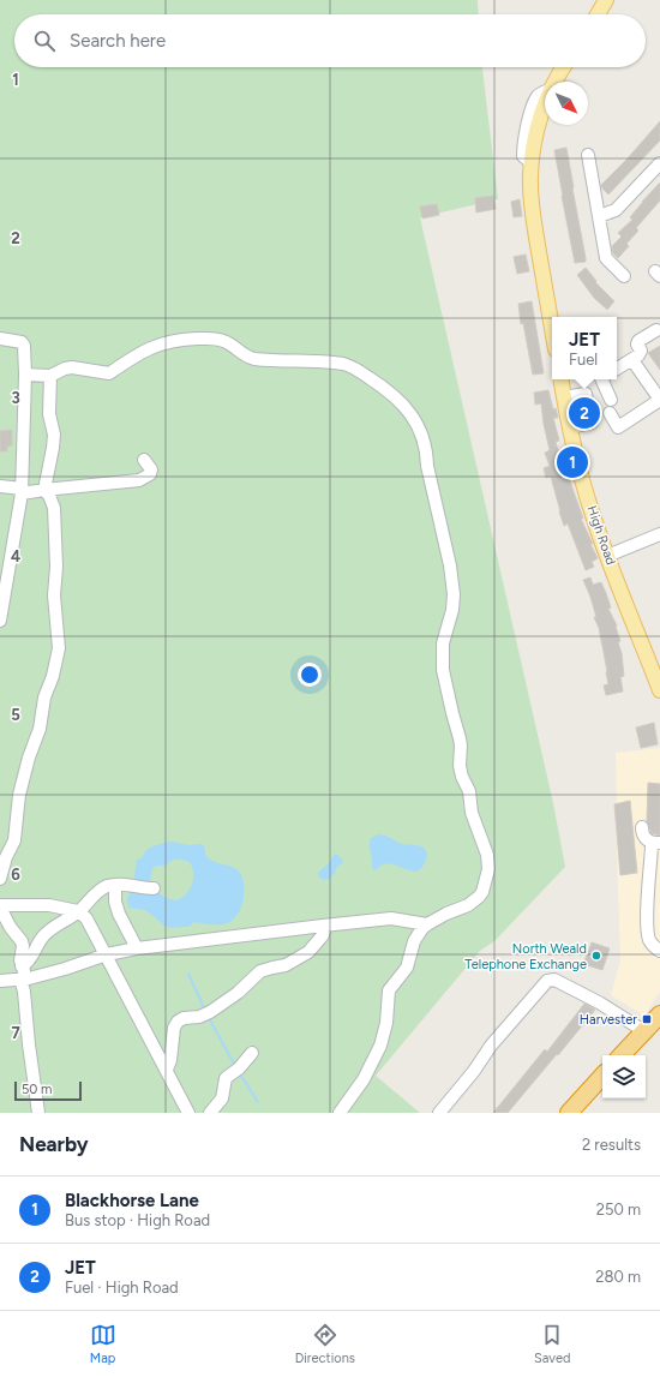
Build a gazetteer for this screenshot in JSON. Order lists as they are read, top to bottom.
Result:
{
  "streets": {
    "main road": ["High Road"]
  },
  "places": {
    "other": ["North Weald Telephone Exchange"],
    "transit": ["Harvester"]
  },
  "scale_bar": "50 m",
  "north": "bottom right",
  "page": {
    "search": "Search here",
    "popup": ["JET", "Fuel"],
    "pins": ["2", "1"],
    "scale": "50 m",
    "heading": ["Nearby", "2 results"],
    "list": [
      {
        "mark": "1",
        "name": "Blackhorse Lane",
        "note": "Bus stop · High Road",
        "value": "250 m"
      },
      {
        "mark": "2",
        "name": "JET",
        "note": "Fuel · High Road",
        "value": "280 m"
      }
    ],
    "nav": ["Map", "Directions", "Saved"]
  },
  "grid": {
    "rows": [
      "1",
      "2",
      "3",
      "4",
      "5",
      "6",
      "7"
    ]
  }
}
